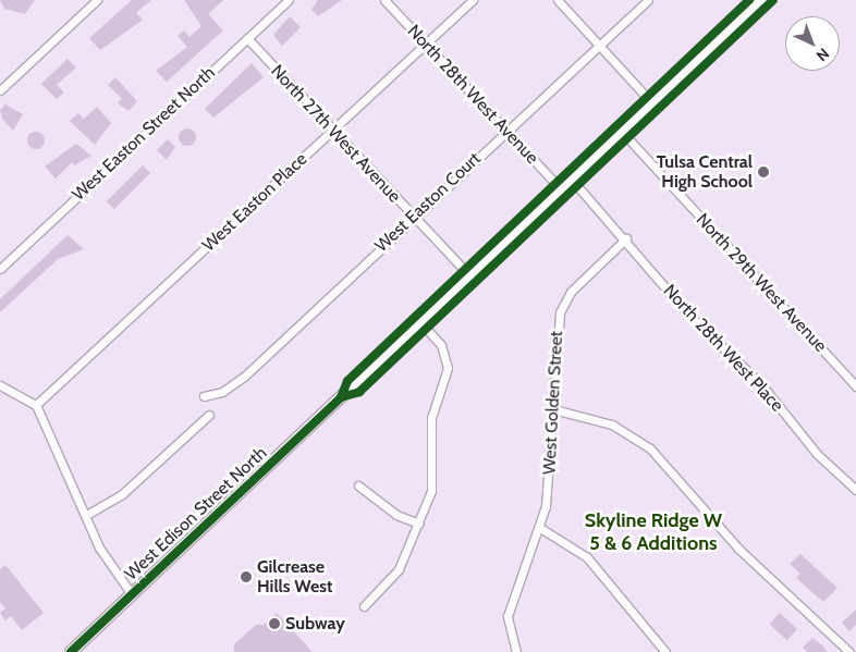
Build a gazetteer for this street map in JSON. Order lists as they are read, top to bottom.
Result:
{
  "streets": {
    "main road": ["West Edison Street North"],
    "street": [
      "North 28th West Avenue",
      "West Easton Street North",
      "North 27th West Avenue",
      "West Easton Place",
      "West Easton Court",
      "North 29th West Avenue",
      "North 28th West Place",
      "West Golden Street"
    ]
  },
  "crossings": [
    ["North 28th West Avenue", "West Easton Place"],
    ["North 28th West Avenue", "West Easton Court"],
    ["North 28th West Avenue", "West Edison Street North"],
    ["West Easton Street North", "North 27th West Avenue"],
    ["North 27th West Avenue", "West Easton Place"],
    ["North 27th West Avenue", "West Easton Court"],
    ["North 27th West Avenue", "West Edison Street North"],
    ["North 29th West Avenue", "West Edison Street North"],
    ["North 28th West Place", "West Golden Street"],
    ["North 28th West Place", "West Edison Street North"]
  ],
  "districts": ["Skyline Ridge W 5 & 6 Additions"],
  "places": ["Tulsa Central High School", "Gilcrease Hills West", "Subway"],
  "north": "bottom right"
}
